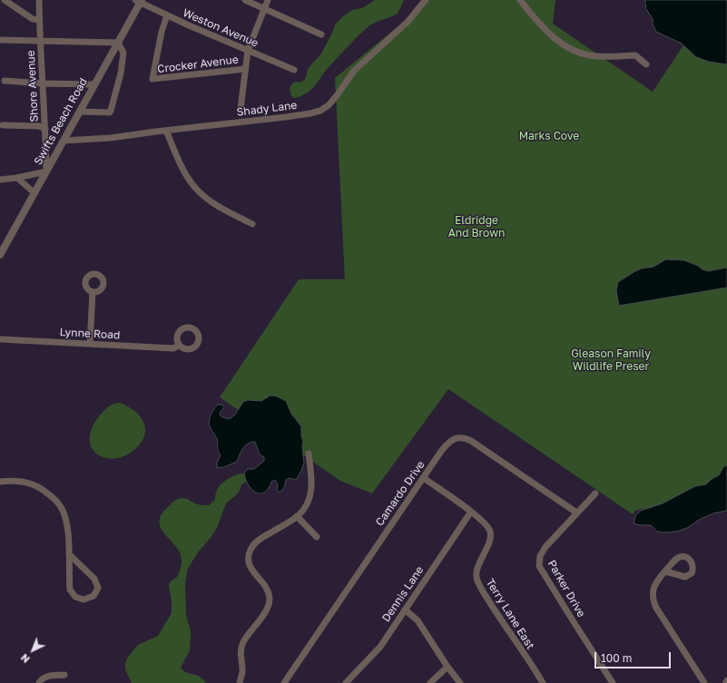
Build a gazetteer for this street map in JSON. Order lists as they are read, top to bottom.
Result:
{
  "streets": {
    "street": [
      "Weston Avenue",
      "Crocker Avenue",
      "Shore Avenue",
      "Shady Lane",
      "Swifts Beach Road",
      "Lynne Road",
      "Camardo Drive",
      "Parker Drive",
      "Dennis Lane",
      "Terry Lane East"
    ]
  },
  "crossings": [
    ["Weston Avenue", "Crocker Avenue"],
    ["Weston Avenue", "Swifts Beach Road"],
    ["Shore Avenue", "Swifts Beach Road"],
    ["Shady Lane", "Swifts Beach Road"],
    ["Camardo Drive", "Parker Drive"],
    ["Camardo Drive", "Terry Lane East"],
    ["Dennis Lane", "Terry Lane East"]
  ],
  "parks": ["Marks Cove", "Eldridge And Brown", "Gleason Family Wildlife Preser"],
  "scale_bar": "100 m",
  "north": "bottom left"
}
